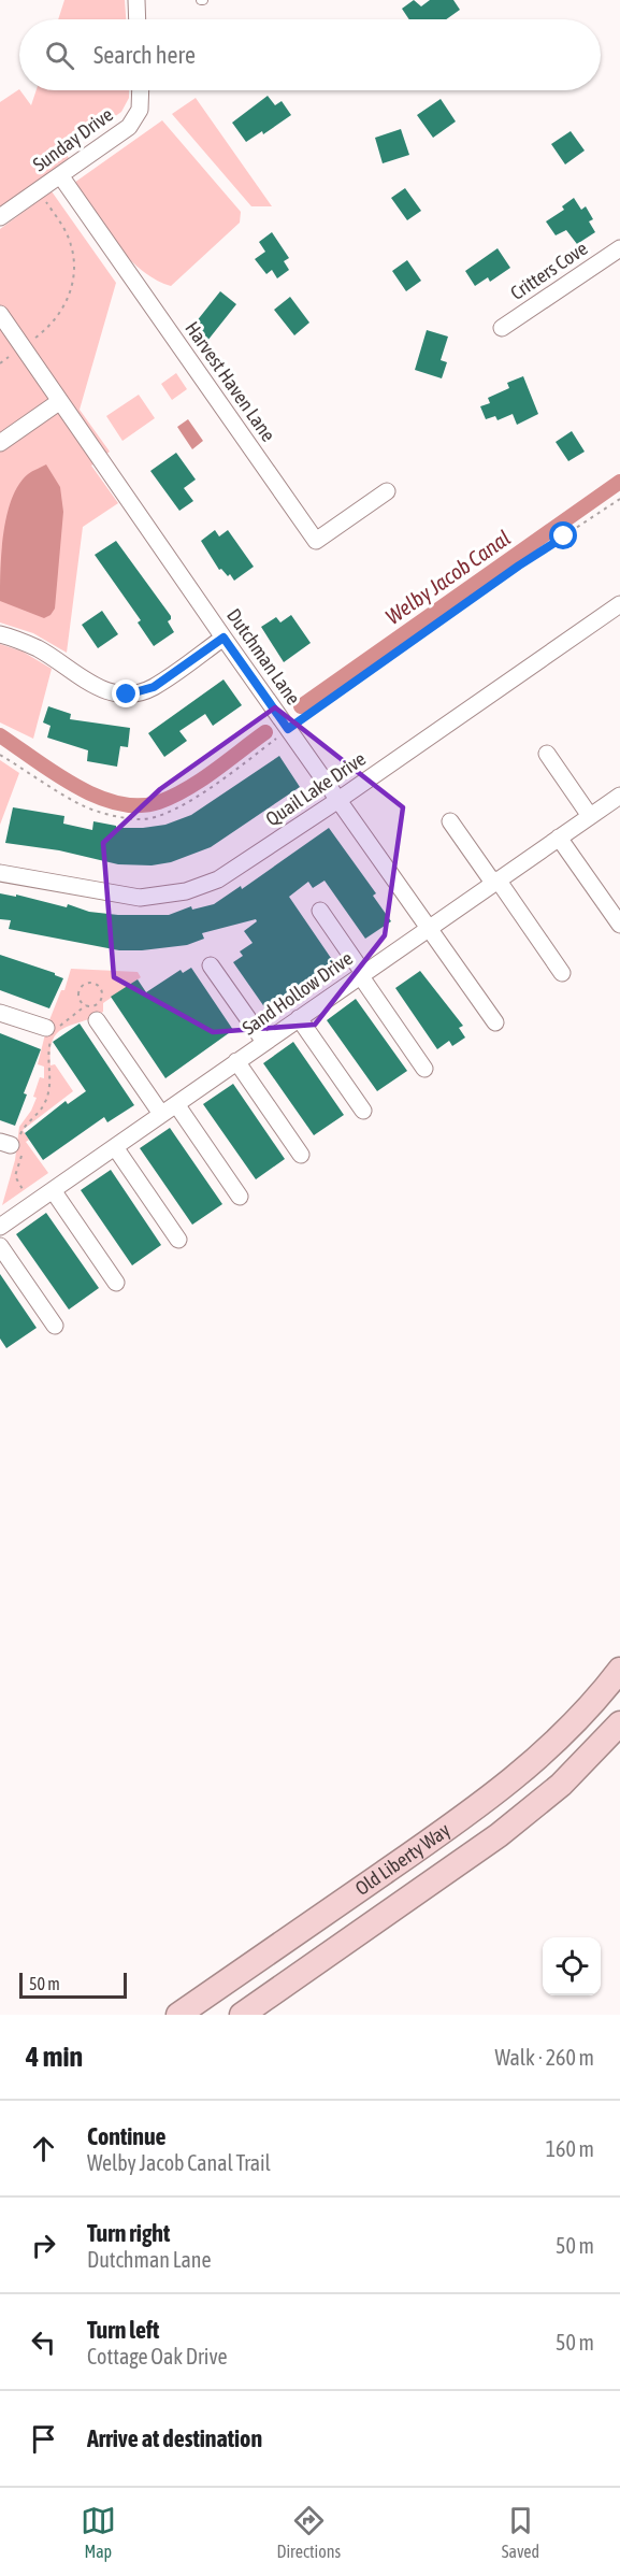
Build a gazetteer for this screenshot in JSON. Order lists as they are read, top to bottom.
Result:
{
  "streets": {
    "street": [
      "Sunday Drive",
      "Critters Cove",
      "Harvest Haven Lane",
      "Dutchman Lane",
      "Quail Lake Drive",
      "Sand Hollow Drive",
      "Old Liberty Way"
    ]
  },
  "crossings": [
    ["Sunday Drive", "Harvest Haven Lane"],
    ["Dutchman Lane", "Quail Lake Drive"],
    ["Dutchman Lane", "Sand Hollow Drive"]
  ],
  "water": ["Welby Jacob Canal"],
  "scale_bar": "50 m",
  "page": {
    "search": "Search here",
    "scale": "50 m",
    "heading": ["4 min", "Walk · 260 m"],
    "list": [
      ["Continue", "Welby Jacob Canal Trail", "160 m"],
      ["Turn right", "Dutchman Lane", "50 m"],
      ["Turn left", "Cottage Oak Drive", "50 m"],
      "Arrive at destination"
    ],
    "nav": ["Map", "Directions", "Saved"]
  }
}
